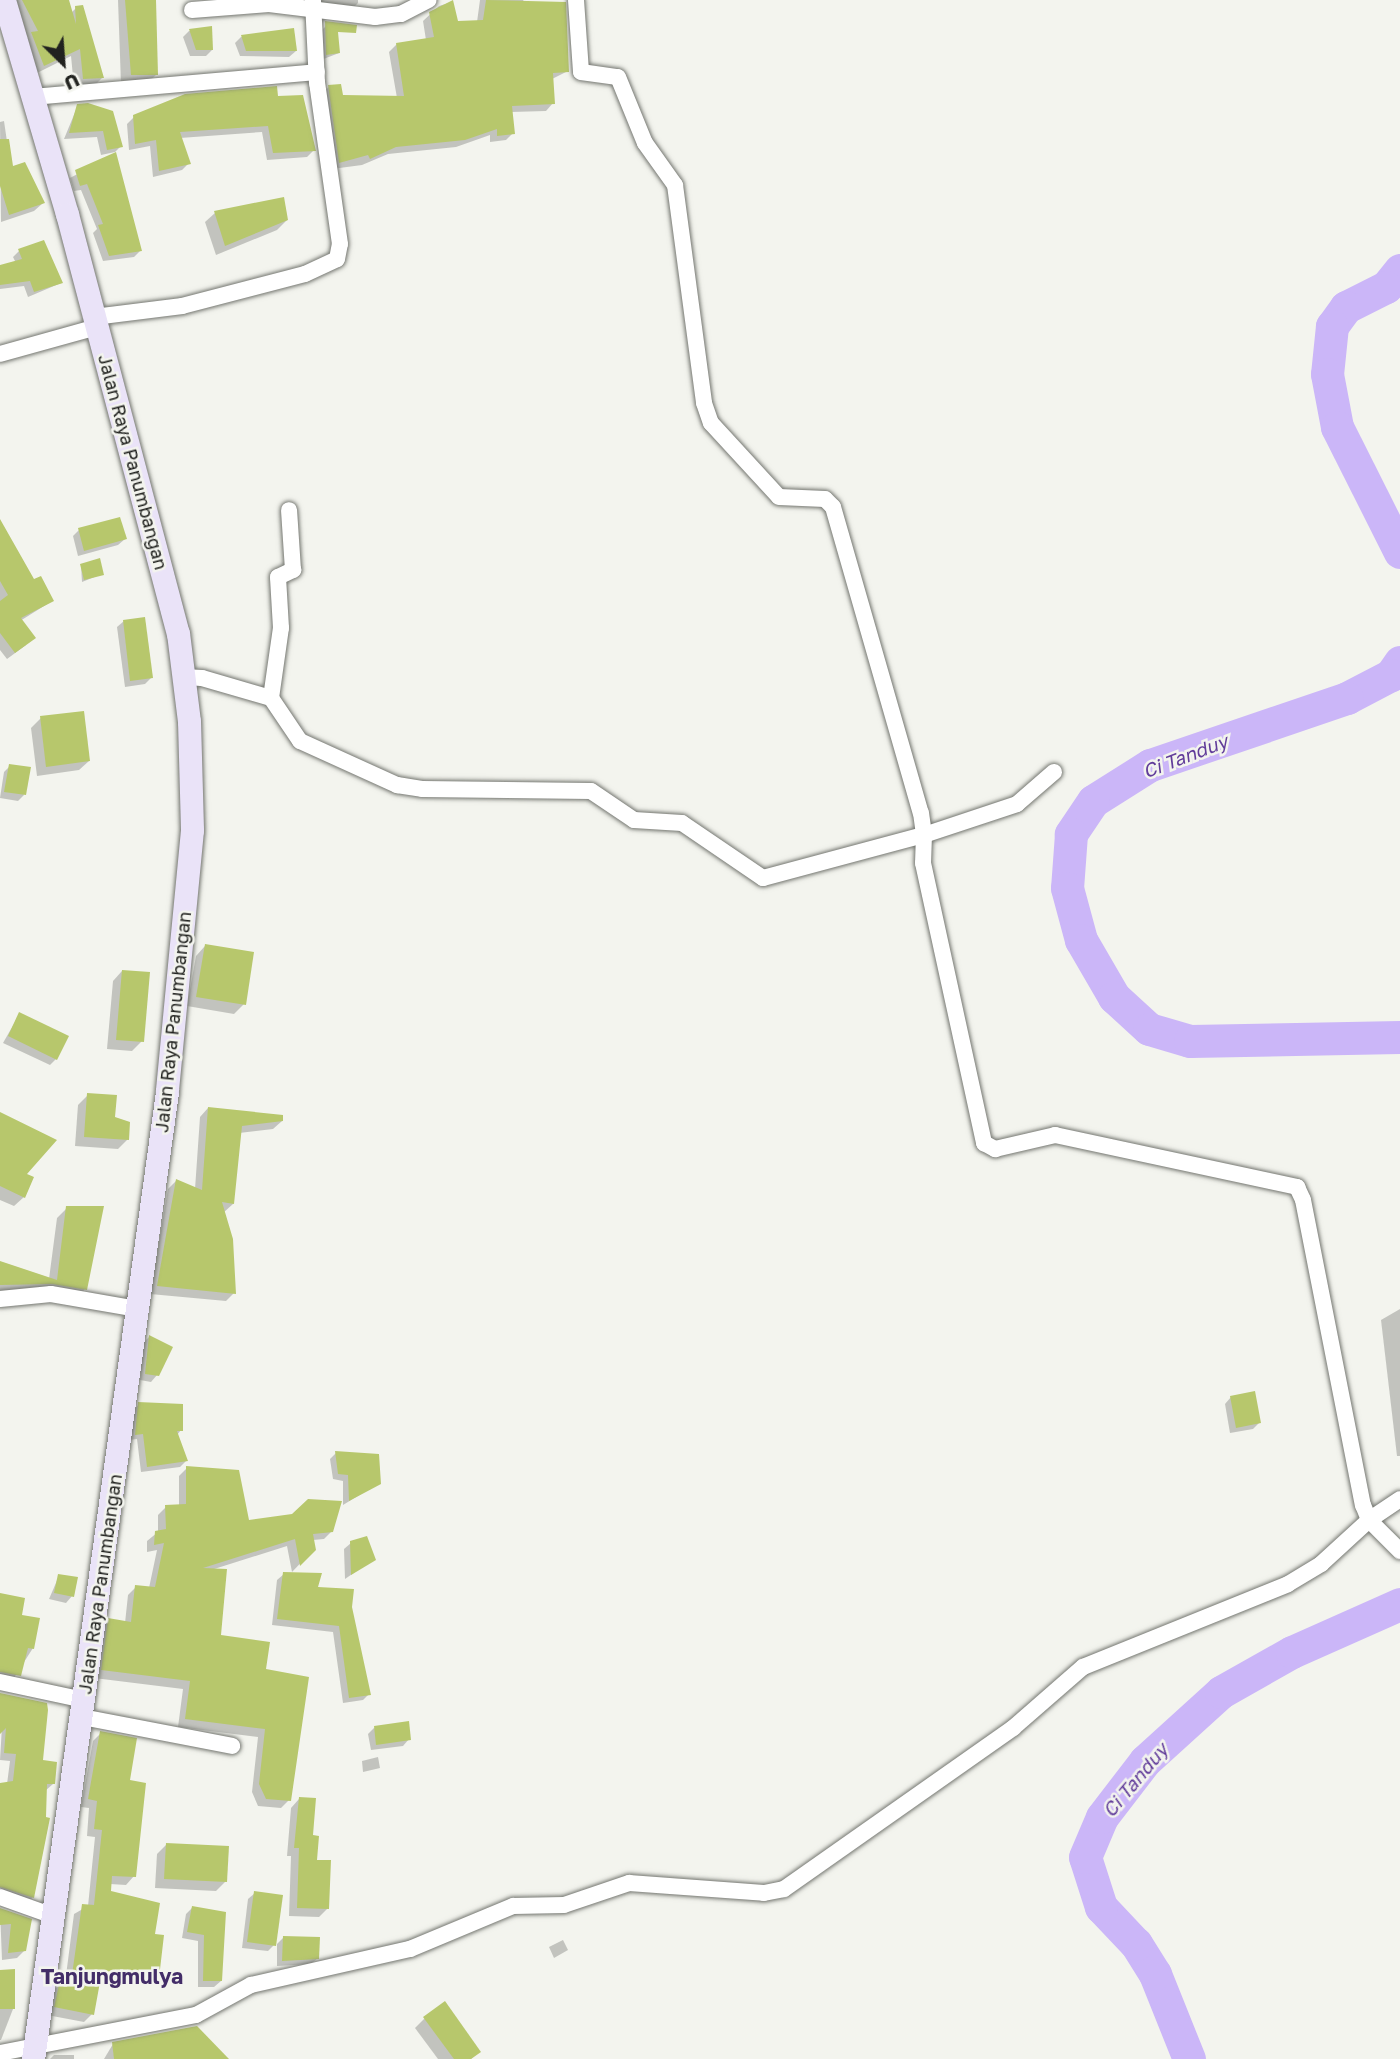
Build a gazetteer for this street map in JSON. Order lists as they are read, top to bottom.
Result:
{
  "streets": {
    "main road": ["Jalan Raya Panumbangan"]
  },
  "districts": ["Tanjungmulya"],
  "water": ["Ci Tanduy"],
  "north": "bottom right"
}
